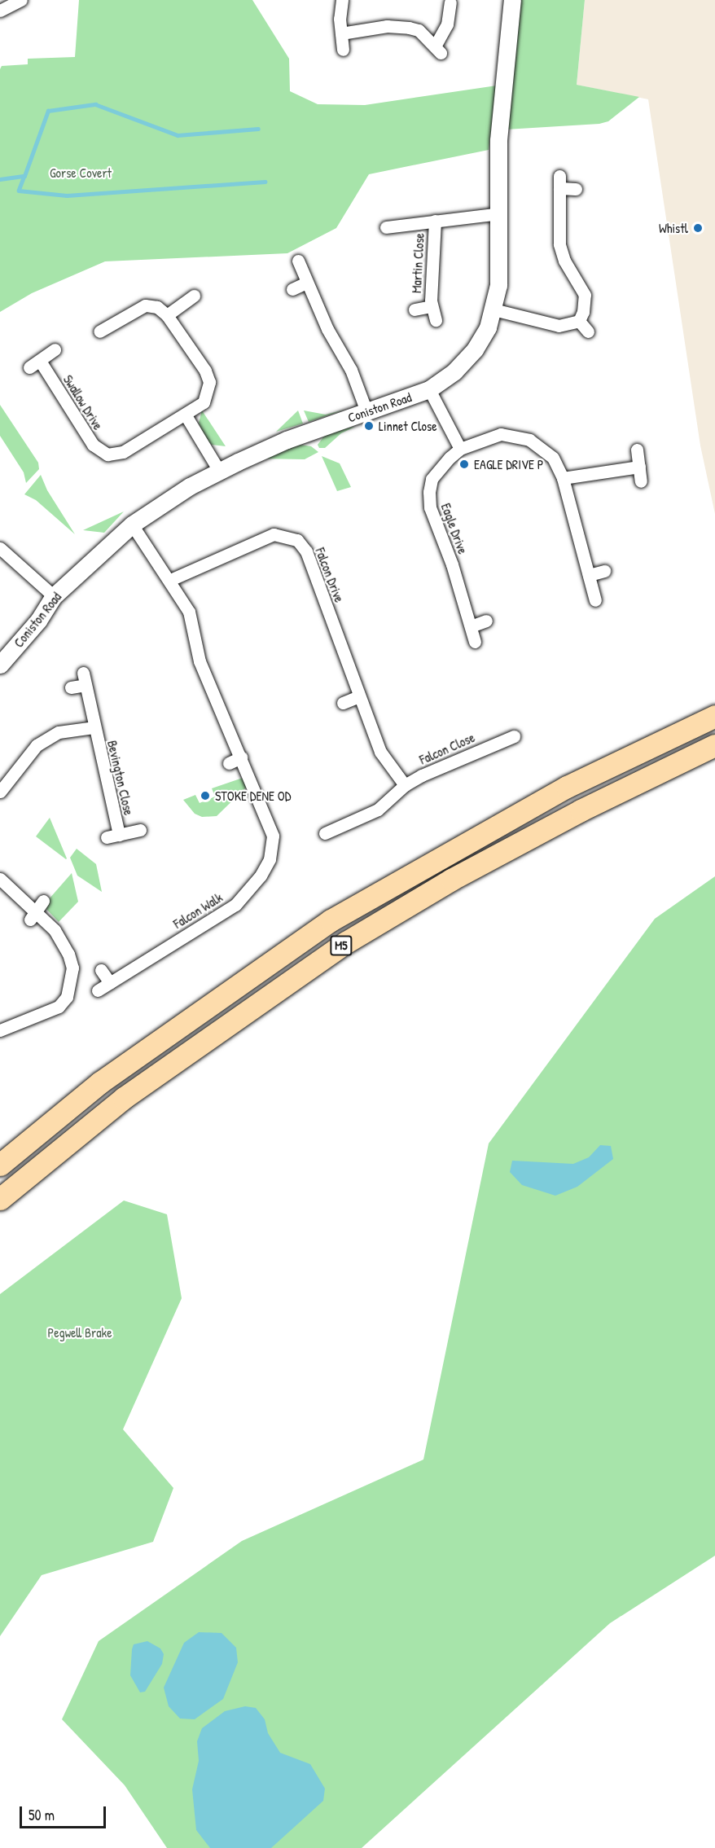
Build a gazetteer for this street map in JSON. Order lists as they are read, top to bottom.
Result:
{
  "streets": {
    "highway": ["M5"],
    "street": [
      "Martin Close",
      "Swallow Drive",
      "Coniston Road",
      "Eagle Drive",
      "Falcon Drive",
      "Falcon Close",
      "Bevington Close",
      "Falcon Walk"
    ]
  },
  "crossings": [
    ["Martin Close", "Coniston Road"],
    ["Falcon Drive", "Falcon Close"]
  ],
  "parks": ["Gorse Covert", "Pegwell Brake"],
  "places": [
    "Whistl",
    "Linnet Close",
    "EAGLE DRIVE P",
    "STOKE DENE OD"
  ],
  "scale_bar": "50 m"
}
